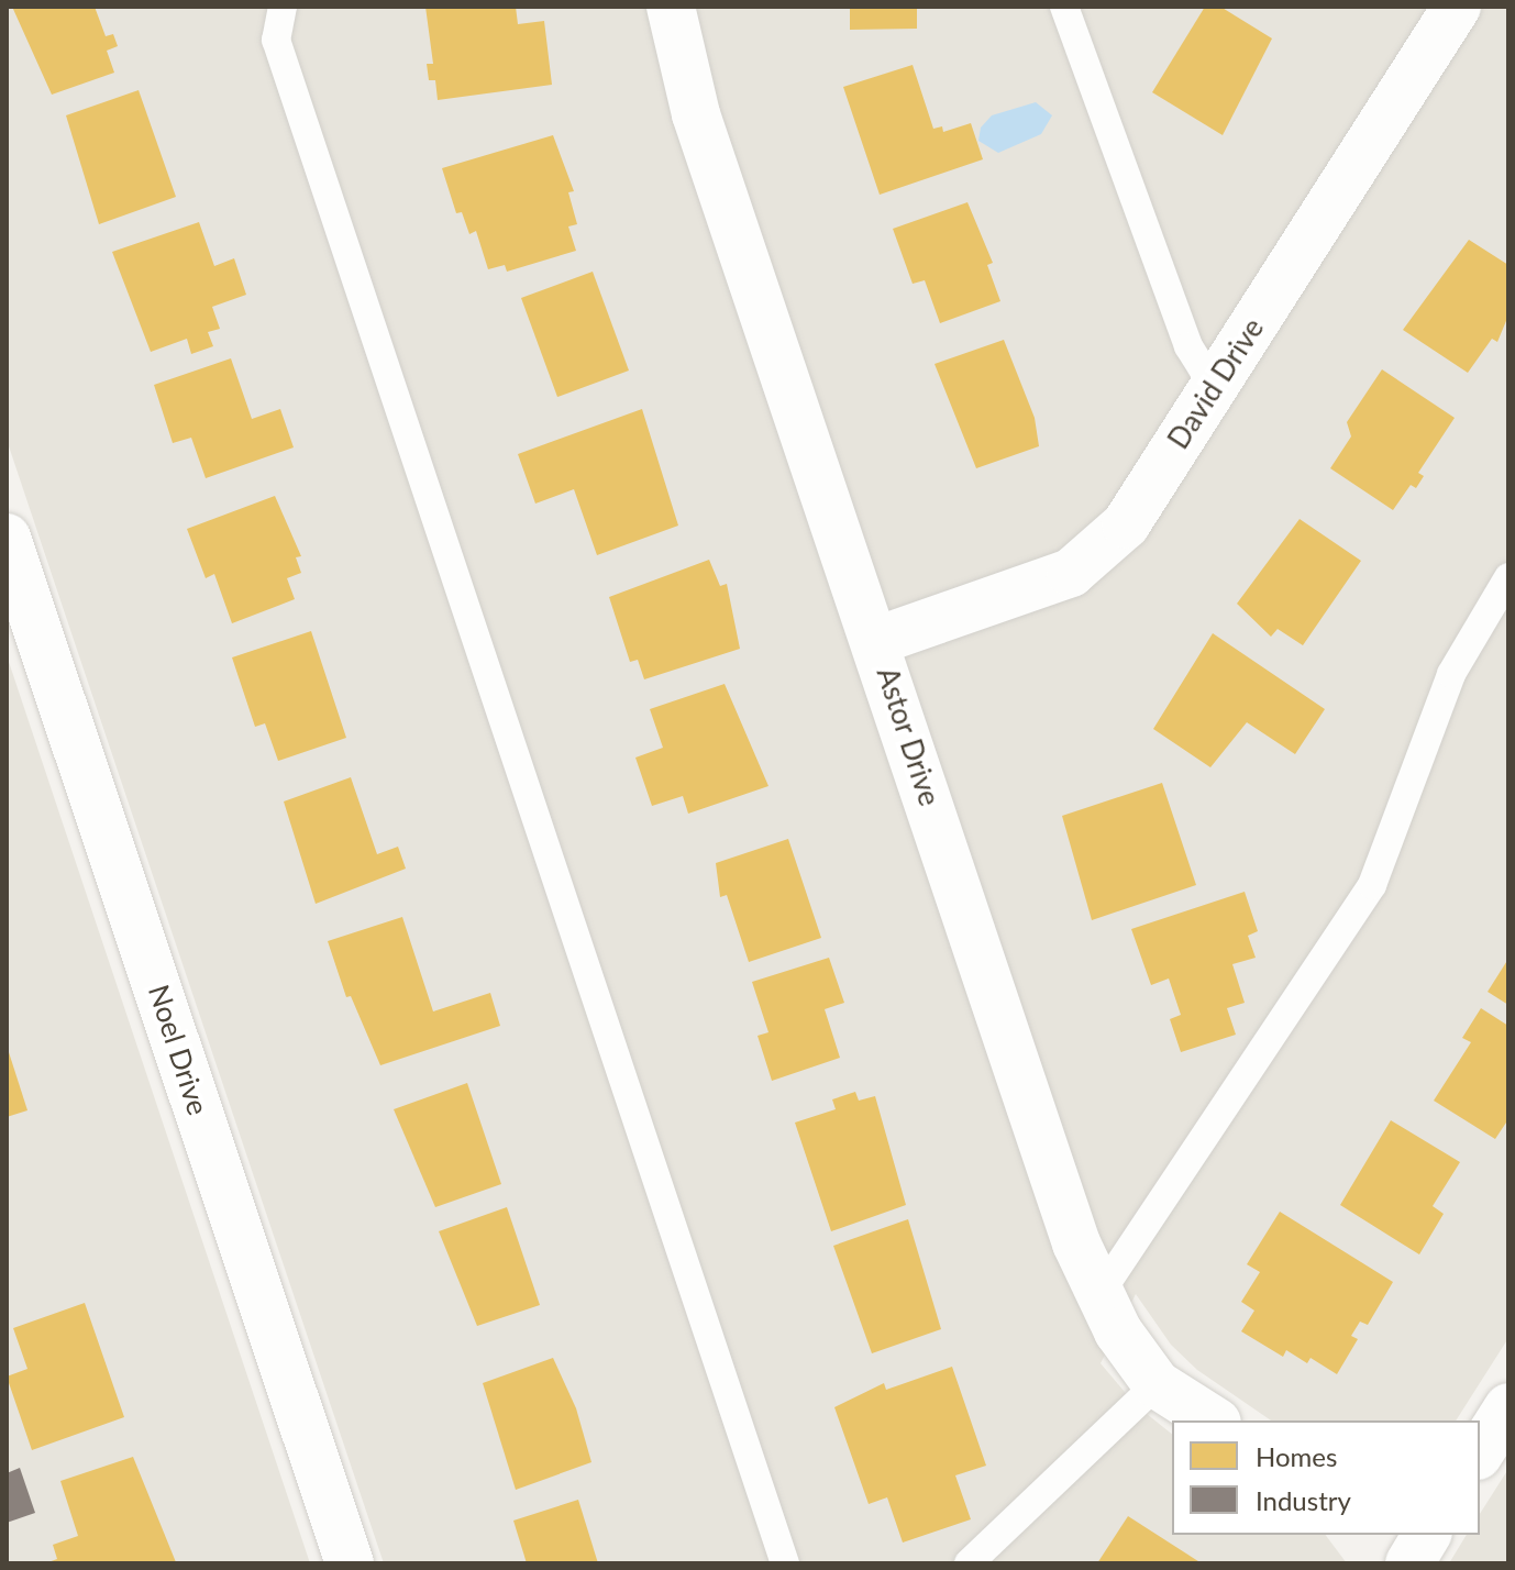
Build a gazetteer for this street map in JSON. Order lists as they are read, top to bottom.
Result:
{
  "streets": {
    "street": ["David Drive", "Astor Drive", "Noel Drive"]
  },
  "crossings": [
    ["David Drive", "Astor Drive"]
  ],
  "legend": ["Homes", "Industry"]
}
